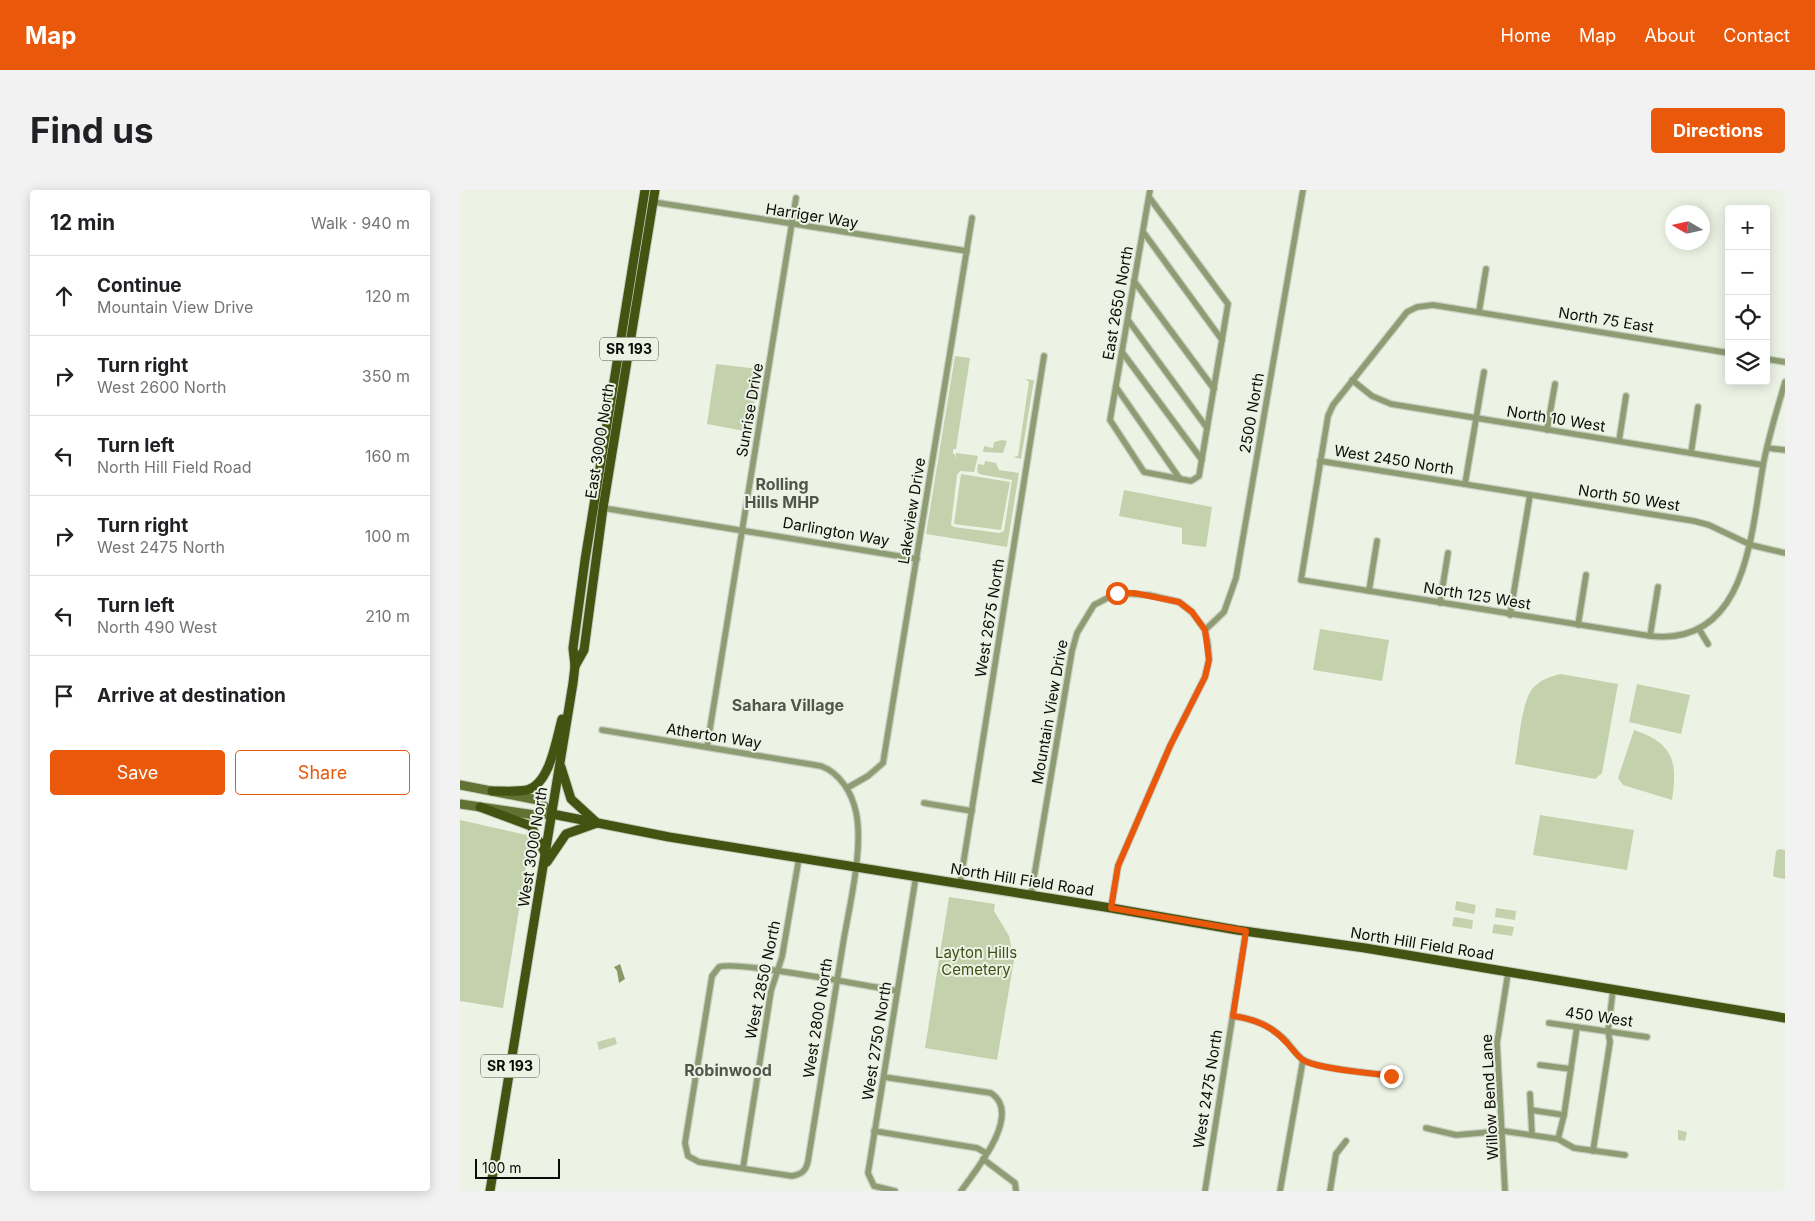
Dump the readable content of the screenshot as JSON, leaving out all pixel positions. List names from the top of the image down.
{
  "streets": {
    "main road": [
      "SR 193",
      "East 3000 North",
      "West 3000 North",
      "North Hill Field Road"
    ],
    "street": [
      "Harriger Way",
      "East 2650 North",
      "North 75 East",
      "Sunrise Drive",
      "2500 North",
      "North 10 West",
      "West 2450 North",
      "North 50 West",
      "Lakeview Drive",
      "Darlington Way",
      "North 125 West",
      "West 2675 North",
      "Mountain View Drive",
      "Atherton Way",
      "West 2850 North",
      "450 West",
      "West 2800 North",
      "West 2750 North",
      "West 2475 North",
      "Willow Bend Lane"
    ]
  },
  "crossings": [
    ["Harriger Way", "Sunrise Drive"],
    ["Harriger Way", "East 3000 North"],
    ["Harriger Way", "Lakeview Drive"],
    ["North 75 East", "North 10 West"],
    ["North 75 East", "West 2450 North"],
    ["Sunrise Drive", "Darlington Way"],
    ["Sunrise Drive", "Atherton Way"],
    ["2500 North", "Mountain View Drive"],
    ["North 10 West", "West 2450 North"],
    ["East 3000 North", "Darlington Way"],
    ["East 3000 North", "West 3000 North"],
    ["West 2450 North", "North 50 West"],
    ["West 2450 North", "North 125 West"],
    ["Lakeview Drive", "Darlington Way"],
    ["Lakeview Drive", "Atherton Way"],
    ["Lakeview Drive", "West 2800 North"],
    ["West 2675 North", "North Hill Field Road"],
    ["Mountain View Drive", "North Hill Field Road"],
    ["Atherton Way", "West 2800 North"],
    ["West 3000 North", "North Hill Field Road"],
    ["North Hill Field Road", "West 2850 North"],
    ["North Hill Field Road", "West 2800 North"],
    ["North Hill Field Road", "West 2750 North"],
    ["North Hill Field Road", "West 2475 North"],
    ["North Hill Field Road", "Willow Bend Lane"],
    ["West 2850 North", "West 2800 North"]
  ],
  "districts": ["Rolling Hills MHP", "Sahara Village", "Robinwood"],
  "parks": ["Layton Hills Cemetery"],
  "scale_bar": "100 m",
  "north": "left",
  "page": {
    "header": "Map",
    "nav": [
      "Home",
      "Map",
      "About",
      "Contact"
    ],
    "buttons": [
      "Directions",
      ["Save", "Share"]
    ],
    "title": "Find us",
    "heading": ["12 min", "Walk · 940 m"],
    "map_buttons": ["+", "−"],
    "list": [
      ["Continue", "Mountain View Drive", "120 m"],
      ["Turn right", "West 2600 North", "350 m"],
      ["Turn left", "North Hill Field Road", "160 m"],
      ["Turn right", "West 2475 North", "100 m"],
      ["Turn left", "North 490 West", "210 m"],
      "Arrive at destination"
    ],
    "scale": "100 m"
  }
}
